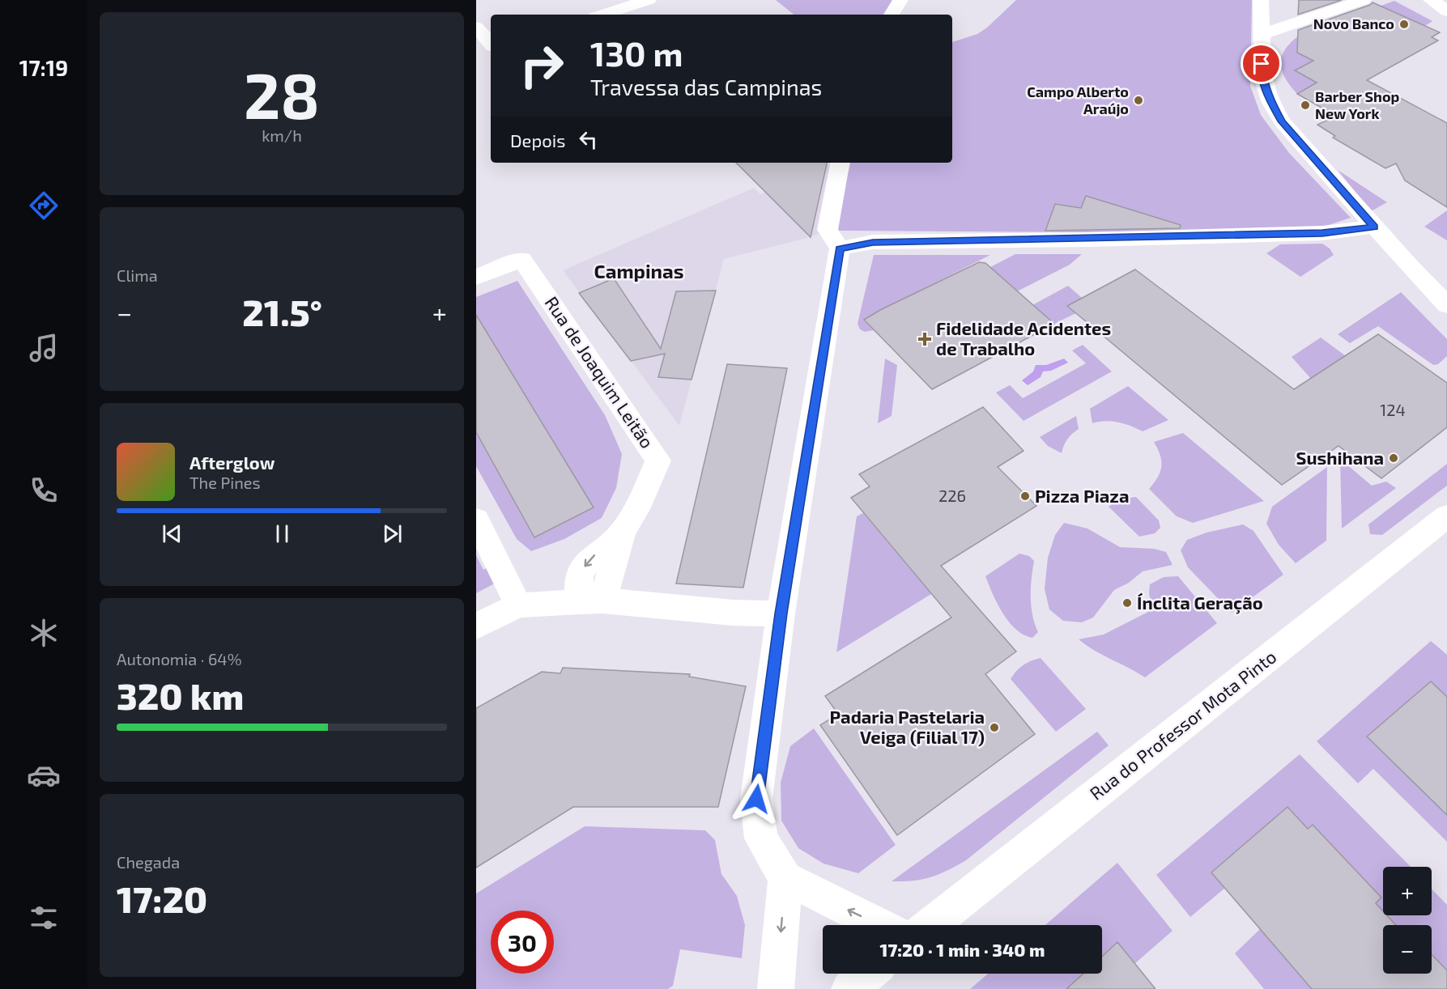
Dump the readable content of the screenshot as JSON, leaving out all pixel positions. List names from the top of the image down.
{
  "streets": {
    "street": ["Rua de Joaquim Leitão", "Rua do Professor Mota Pinto"]
  },
  "districts": ["Campinas"],
  "places": {
    "other": [
      "Novo Banco",
      "Campo Alberto Araújo",
      "Barber Shop New York",
      "Sushihana",
      "Pizza Piaza",
      "Ínclita Geração",
      "Padaria Pastelaria Veiga (Filial 17)"
    ],
    "health": ["Fidelidade Acidentes de Trabalho"]
  },
  "house_numbers": ["124", "226"],
  "page": {
    "tabs": "17:19",
    "tile": [
      ["28", "km/h"],
      "Clima",
      ["Autonomia · 64%", "320 km"],
      ["Chegada", "17:20"]
    ],
    "turn": ["130 m", "Travessa das Campinas"],
    "then": "Depois",
    "heat": ["−", "21.5°", "+"],
    "song": ["Afterglow", "The Pines"],
    "map_buttons": ["+", "−"],
    "limit": "30",
    "trip": "17:20 · 1 min · 340 m"
  }
}
